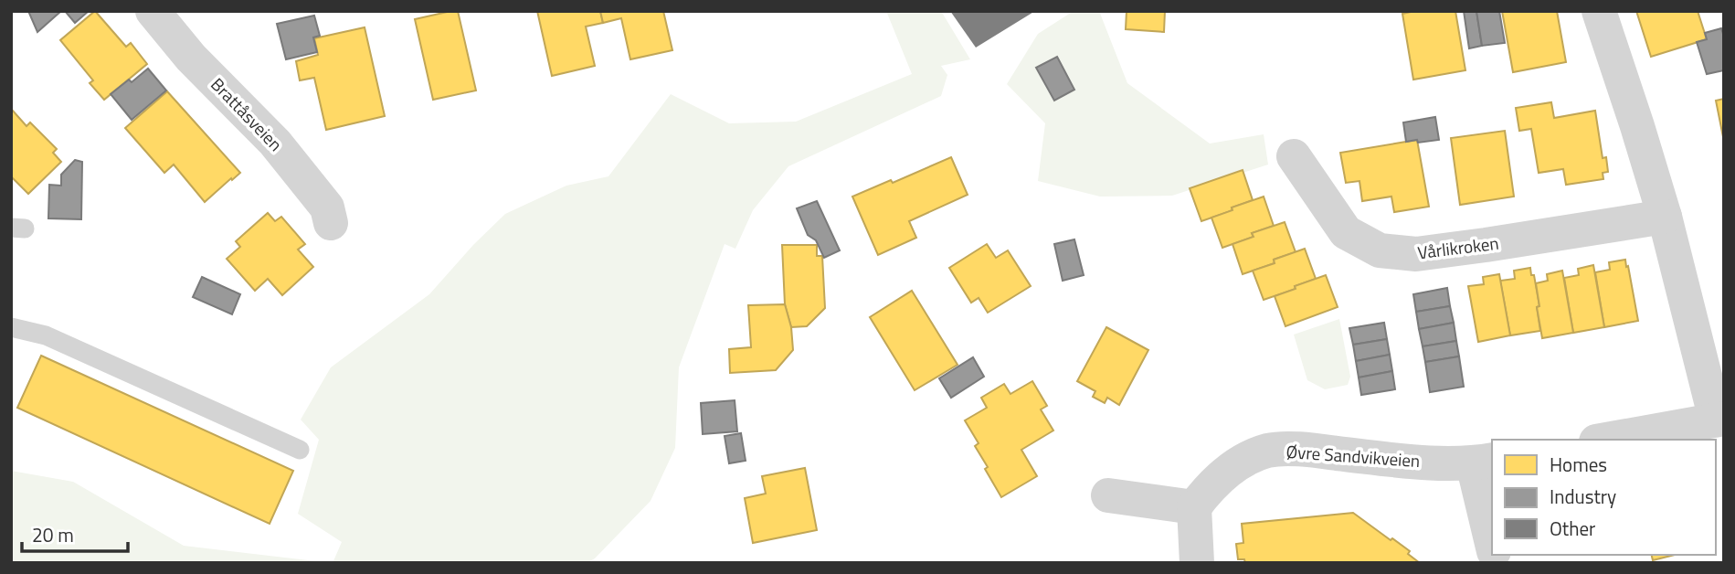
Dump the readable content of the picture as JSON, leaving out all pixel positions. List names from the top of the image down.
{
  "streets": {
    "street": ["Brattåsveien", "Vårlikroken", "Øvre Sandvikveien"]
  },
  "legend": ["Homes", "Industry", "Other"],
  "scale_bar": "20 m"
}
